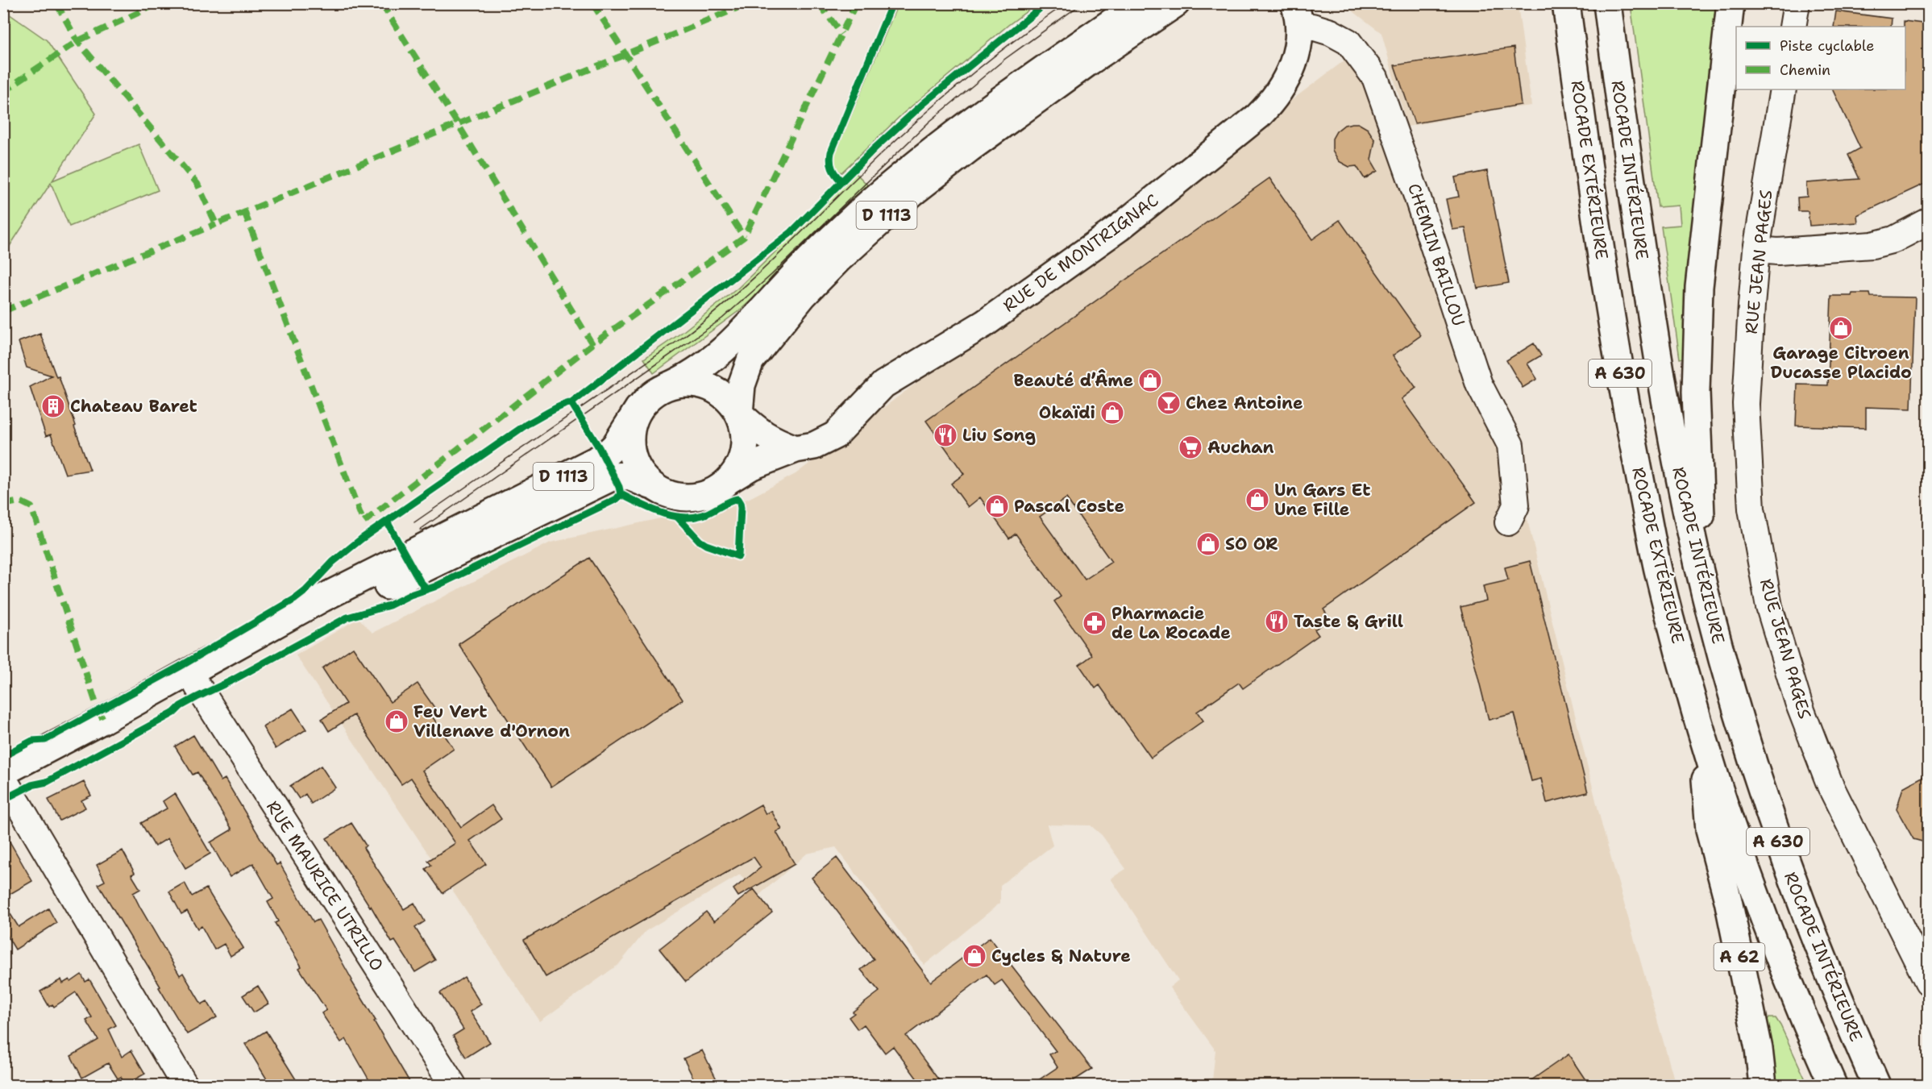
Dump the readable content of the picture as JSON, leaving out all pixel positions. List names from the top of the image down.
{
  "streets": {
    "main road": [
      "ROCADE EXTÉRIEURE",
      "ROCADE INTÉRIEURE",
      "D 1113",
      "RUE DE MONTRIGNAC",
      "A 630",
      "A 62"
    ],
    "street": ["CHEMIN BAILLOU", "RUE JEAN PAGES", "RUE MAURICE UTRILLO"]
  },
  "crossings": [
    ["ROCADE EXTÉRIEURE", "A 62"],
    ["D 1113", "RUE DE MONTRIGNAC"],
    ["D 1113", "RUE MAURICE UTRILLO"],
    ["RUE DE MONTRIGNAC", "CHEMIN BAILLOU"]
  ],
  "places": {
    "shop": [
      "Garage Citroen Ducasse Placido",
      "Beauté d’Âme",
      "Okaïdi",
      "Un Gars Et Une Fille",
      "Pascal Coste",
      "SO OR",
      "Feu Vert Villenave d'Ornon",
      "Cycles & Nature"
    ],
    "bar": ["Chez Antoine"],
    "building": ["Chateau Baret"],
    "restaurant": ["Liu Song", "Taste & Grill"],
    "supermarket": ["Auchan"],
    "pharmacy": ["Pharmacie de La Rocade"]
  },
  "legend": ["Piste cyclable", "Chemin"]
}
